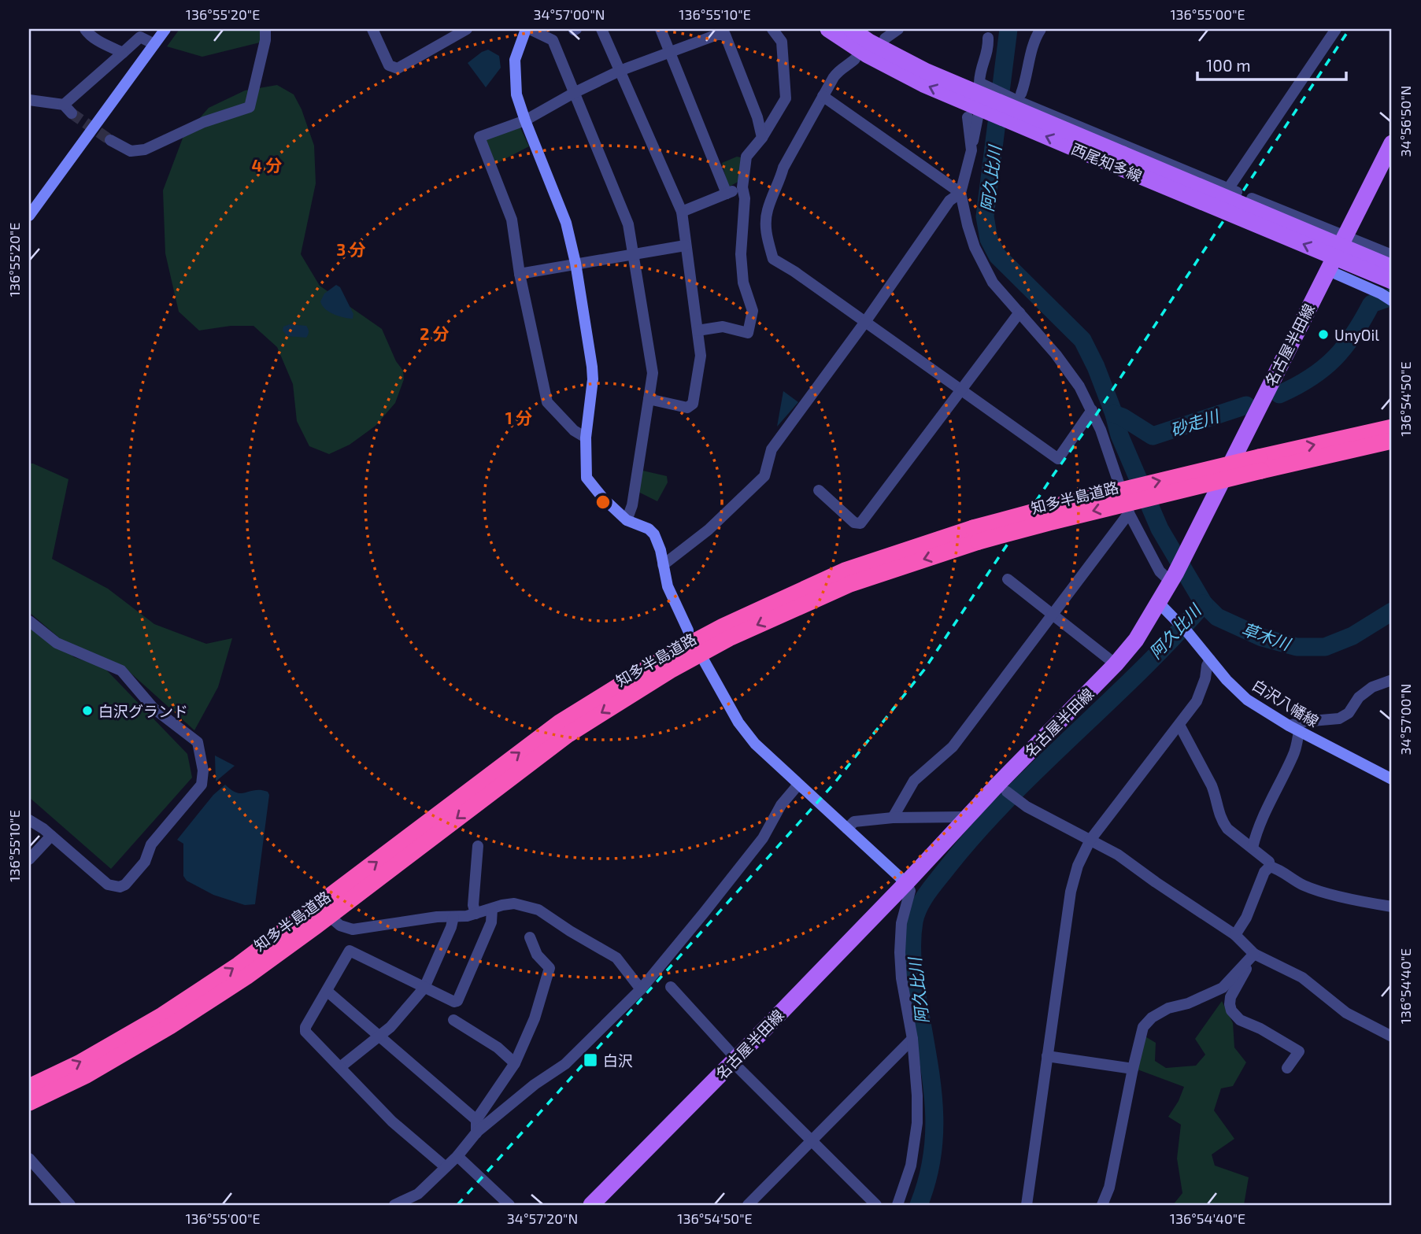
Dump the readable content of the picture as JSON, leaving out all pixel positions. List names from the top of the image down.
{
  "streets": {
    "highway": ["知多半島道路"],
    "main road": ["西尾知多線", "名古屋半田線"],
    "street": ["白沢八幡線"]
  },
  "crossings": [
    ["名古屋半田線", "白沢八幡線"]
  ],
  "water": ["阿久比川", "砂走川", "草木川"],
  "places": {
    "other": ["UnyOil", "白沢グランド"],
    "transit": ["白沢"]
  },
  "scale_bar": "100 m",
  "coordinates": [
    "136°55'20\"E",
    "34°57'00\"N",
    "136°55'10\"E",
    "136°55'00\"E",
    "34°56'50\"N",
    "136°54'50\"E",
    "136°54'40\"E",
    "34°57'20\"N"
  ],
  "rings": [
    "4 分",
    "3 分",
    "2 分",
    "1 分"
  ]
}
